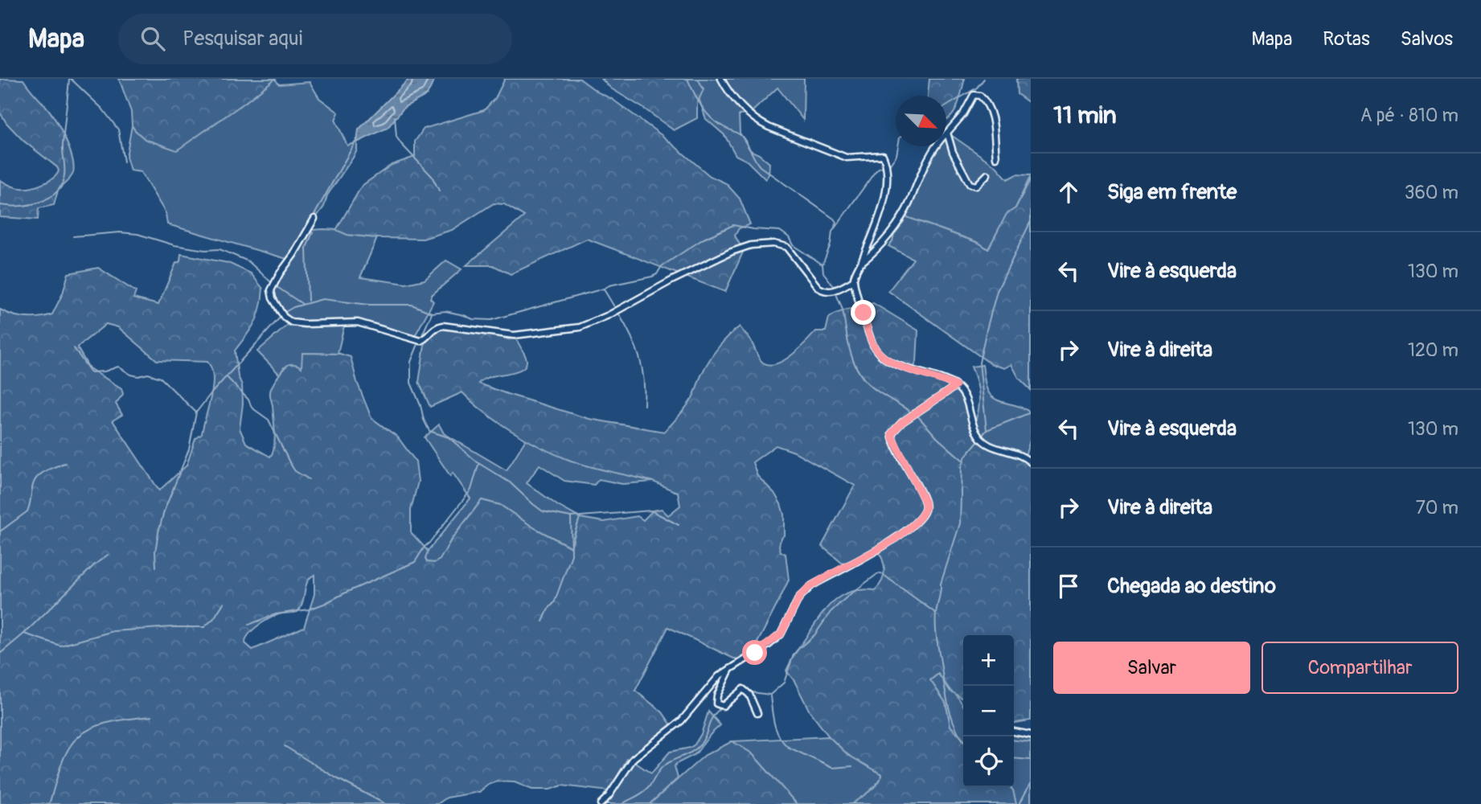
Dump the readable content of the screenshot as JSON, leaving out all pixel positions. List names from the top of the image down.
{
  "north": "bottom right",
  "page": {
    "header": "Mapa",
    "search": "Pesquisar aqui",
    "nav": ["Mapa", "Rotas", "Salvos"],
    "heading": ["11 min", "A pé · 810 m"],
    "list": [
      ["Siga em frente", "360 m"],
      ["Vire à esquerda", "130 m"],
      ["Vire à direita", "120 m"],
      ["Vire à esquerda", "130 m"],
      ["Vire à direita", "70 m"],
      "Chegada ao destino"
    ],
    "buttons": ["Salvar", "Compartilhar"],
    "map_buttons": ["+", "−"]
  }
}
